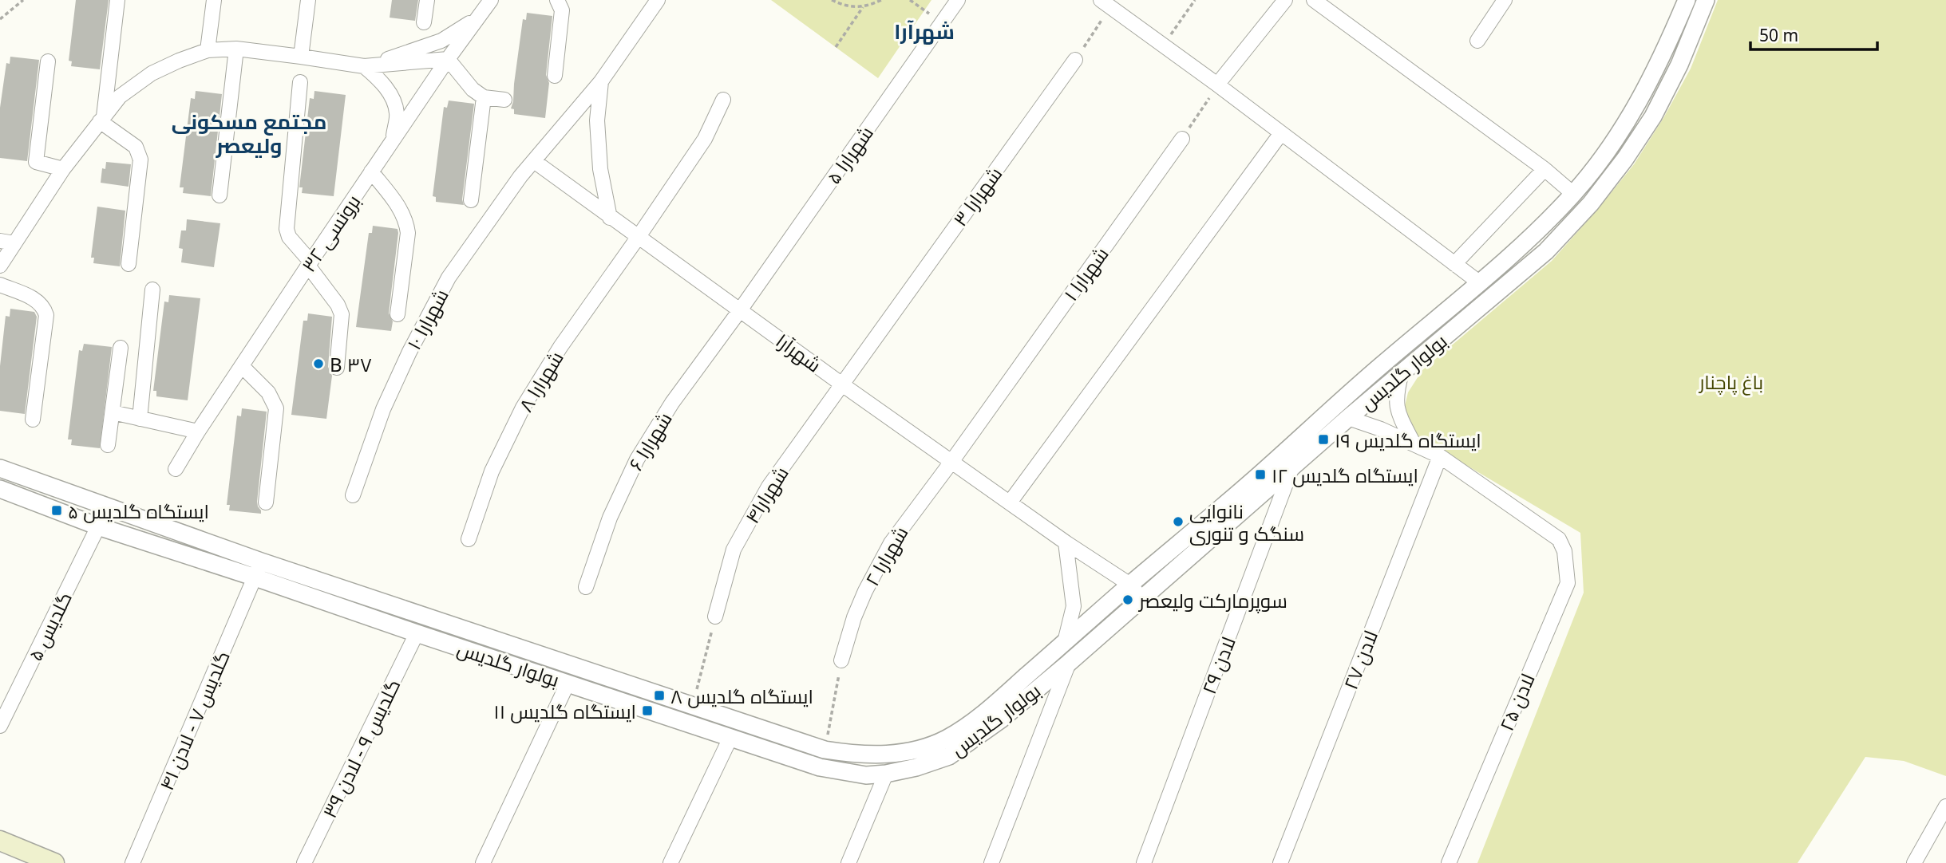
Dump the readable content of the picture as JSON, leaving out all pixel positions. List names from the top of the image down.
{
  "streets": {
    "street": [
      "شهرارا ۵",
      "شهرارا ۳",
      "برونسی ۳۲",
      "شهرارا ۱",
      "شهرارا ۱۰",
      "شهرآرا",
      "بولوار گلدیس",
      "شهرارا ۸",
      "شهرارا ۶",
      "شهرارا۴",
      "شهرارا ۲",
      "گلدیس ۵",
      "لادن ۲۷",
      "لادن ۲۹",
      "لادن ۲۵",
      "گلدیس ۷ - لادن ۴۱",
      "گلدیس ۹ - لادن ۳۹"
    ]
  },
  "crossings": [
    ["شهرارا ۵", "شهرآرا"],
    ["شهرارا ۵", "شهرارا ۶"],
    ["شهرارا ۳", "شهرآرا"],
    ["شهرارا ۳", "شهرارا۴"],
    ["شهرارا ۱", "شهرآرا"],
    ["شهرارا ۱", "شهرارا ۲"],
    ["شهرارا ۱۰", "شهرآرا"],
    ["شهرآرا", "بولوار گلدیس"],
    ["شهرآرا", "شهرارا ۸"],
    ["شهرآرا", "شهرارا ۶"],
    ["شهرآرا", "شهرارا۴"],
    ["شهرآرا", "شهرارا ۲"],
    ["بولوار گلدیس", "گلدیس ۵"],
    ["بولوار گلدیس", "لادن ۲۹"],
    ["بولوار گلدیس", "گلدیس ۷ - لادن ۴۱"],
    ["بولوار گلدیس", "گلدیس ۹ - لادن ۳۹"],
    ["لادن ۲۷", "لادن ۲۵"]
  ],
  "districts": ["شهرآرا", "مجتمع مسکونی ولیعصر"],
  "parks": ["باغ پاچنار"],
  "places": {
    "other": ["B ۳۷", "نانوایی سنگک و تنوری", "سوپرمارکت ولیعصر"],
    "transit": [
      "ایستگاه گلدیس ۱۹",
      "ایستگاه گلدیس ۱۲",
      "ایستگاه گلدیس ۵",
      "ایستگاه گلدیس ۸",
      "ایستگاه گلدیس ۱۱"
    ]
  },
  "scale_bar": "50 m"
}
